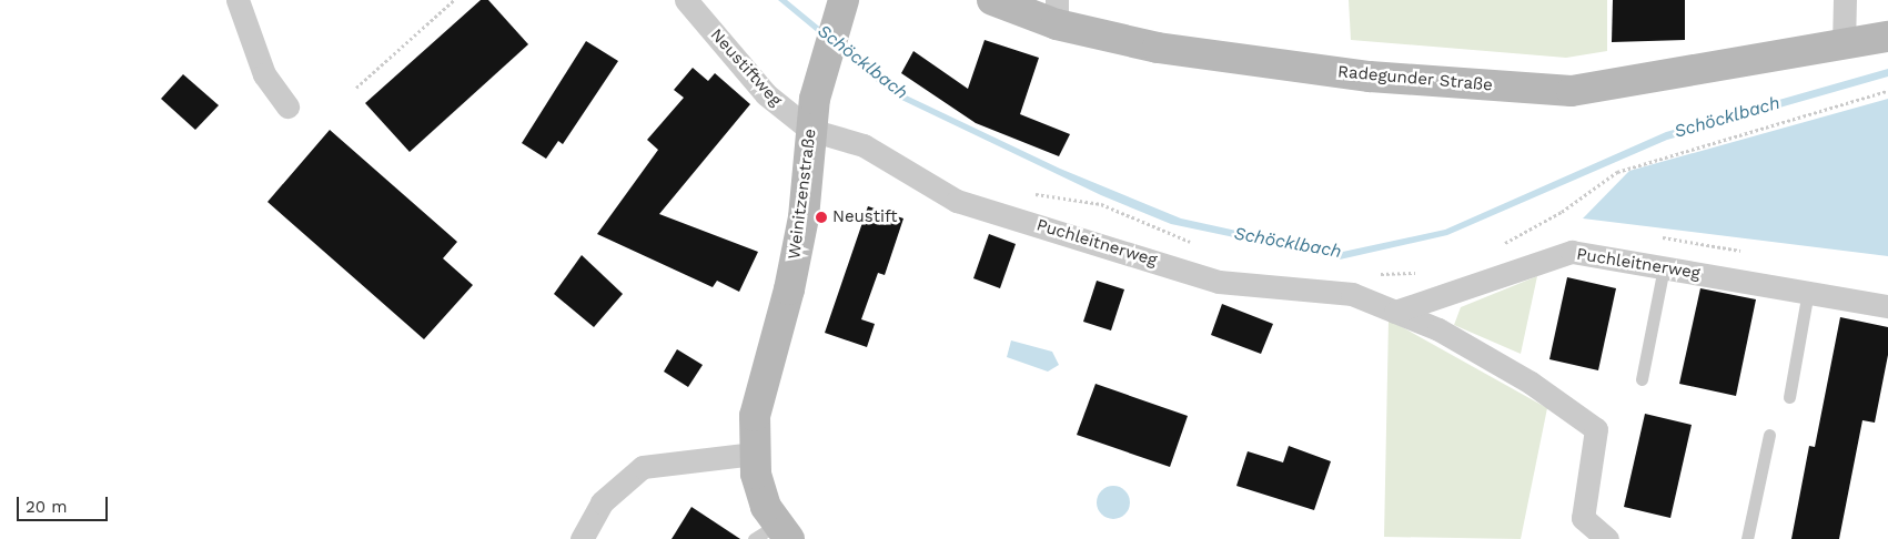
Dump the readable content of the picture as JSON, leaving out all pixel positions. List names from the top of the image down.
{
  "streets": {
    "main road": ["Radegunder Straße", "Weinitzenstraße"],
    "street": ["Neustiftweg", "Puchleitnerweg"]
  },
  "crossings": [
    ["Neustiftweg", "Weinitzenstraße"],
    ["Neustiftweg", "Puchleitnerweg"],
    ["Weinitzenstraße", "Puchleitnerweg"]
  ],
  "water": ["Schöcklbach"],
  "places": ["Neustift"],
  "scale_bar": "20 m"
}
